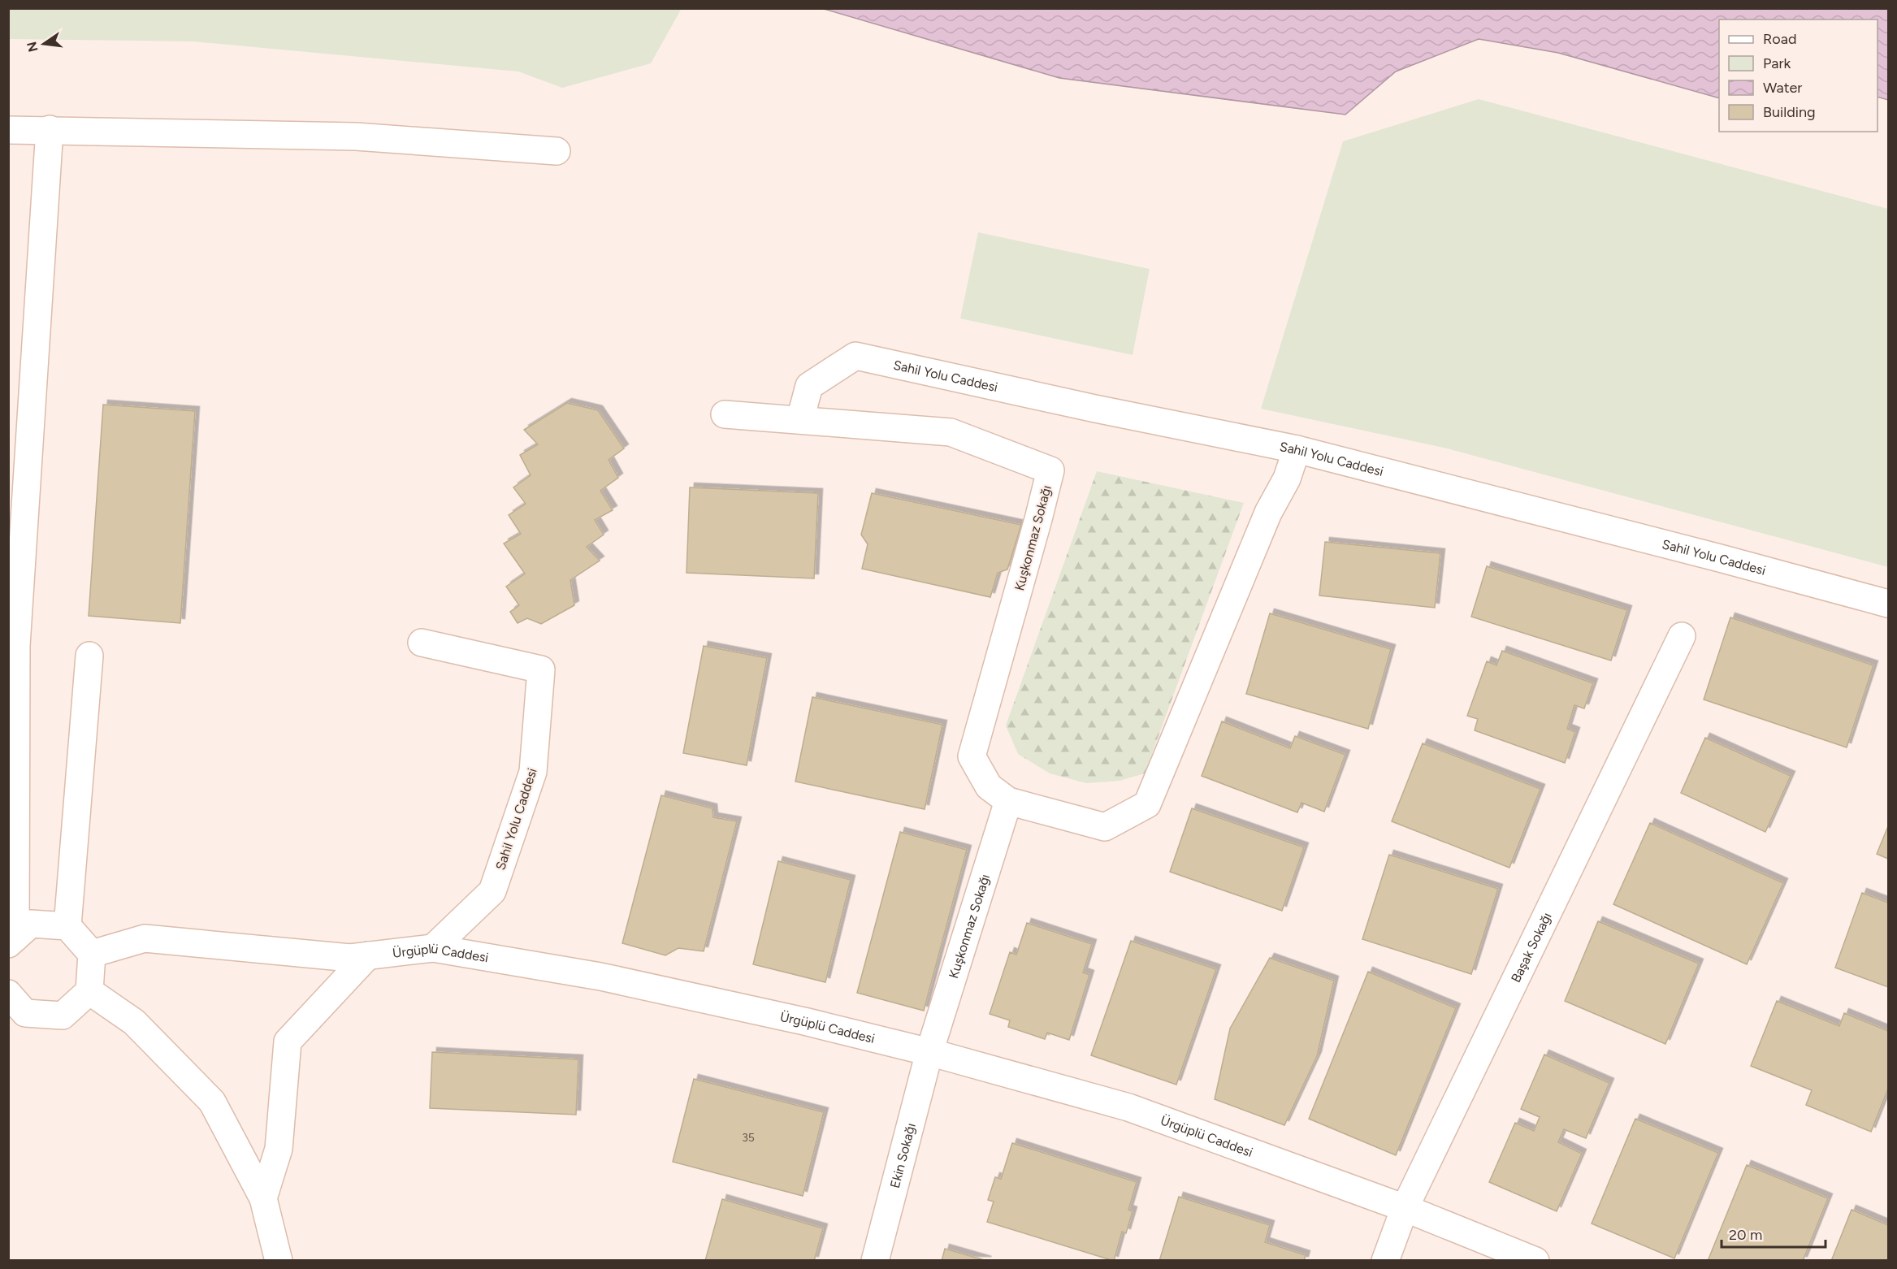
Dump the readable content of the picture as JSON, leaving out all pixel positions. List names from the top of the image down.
{
  "streets": {
    "street": [
      "Sahil Yolu Caddesi",
      "Kuşkonmaz Sokağı",
      "Başak Sokağı",
      "Ürgüplü Caddesi",
      "Ekin Sokağı"
    ]
  },
  "crossings": [
    ["Sahil Yolu Caddesi", "Kuşkonmaz Sokağı"],
    ["Sahil Yolu Caddesi", "Ürgüplü Caddesi"],
    ["Kuşkonmaz Sokağı", "Ürgüplü Caddesi"],
    ["Kuşkonmaz Sokağı", "Ekin Sokağı"],
    ["Başak Sokağı", "Ürgüplü Caddesi"],
    ["Ürgüplü Caddesi", "Ekin Sokağı"]
  ],
  "house_numbers": ["35"],
  "legend": [
    "Road",
    "Park",
    "Water",
    "Building"
  ],
  "scale_bar": "20 m",
  "north": "left"
}
